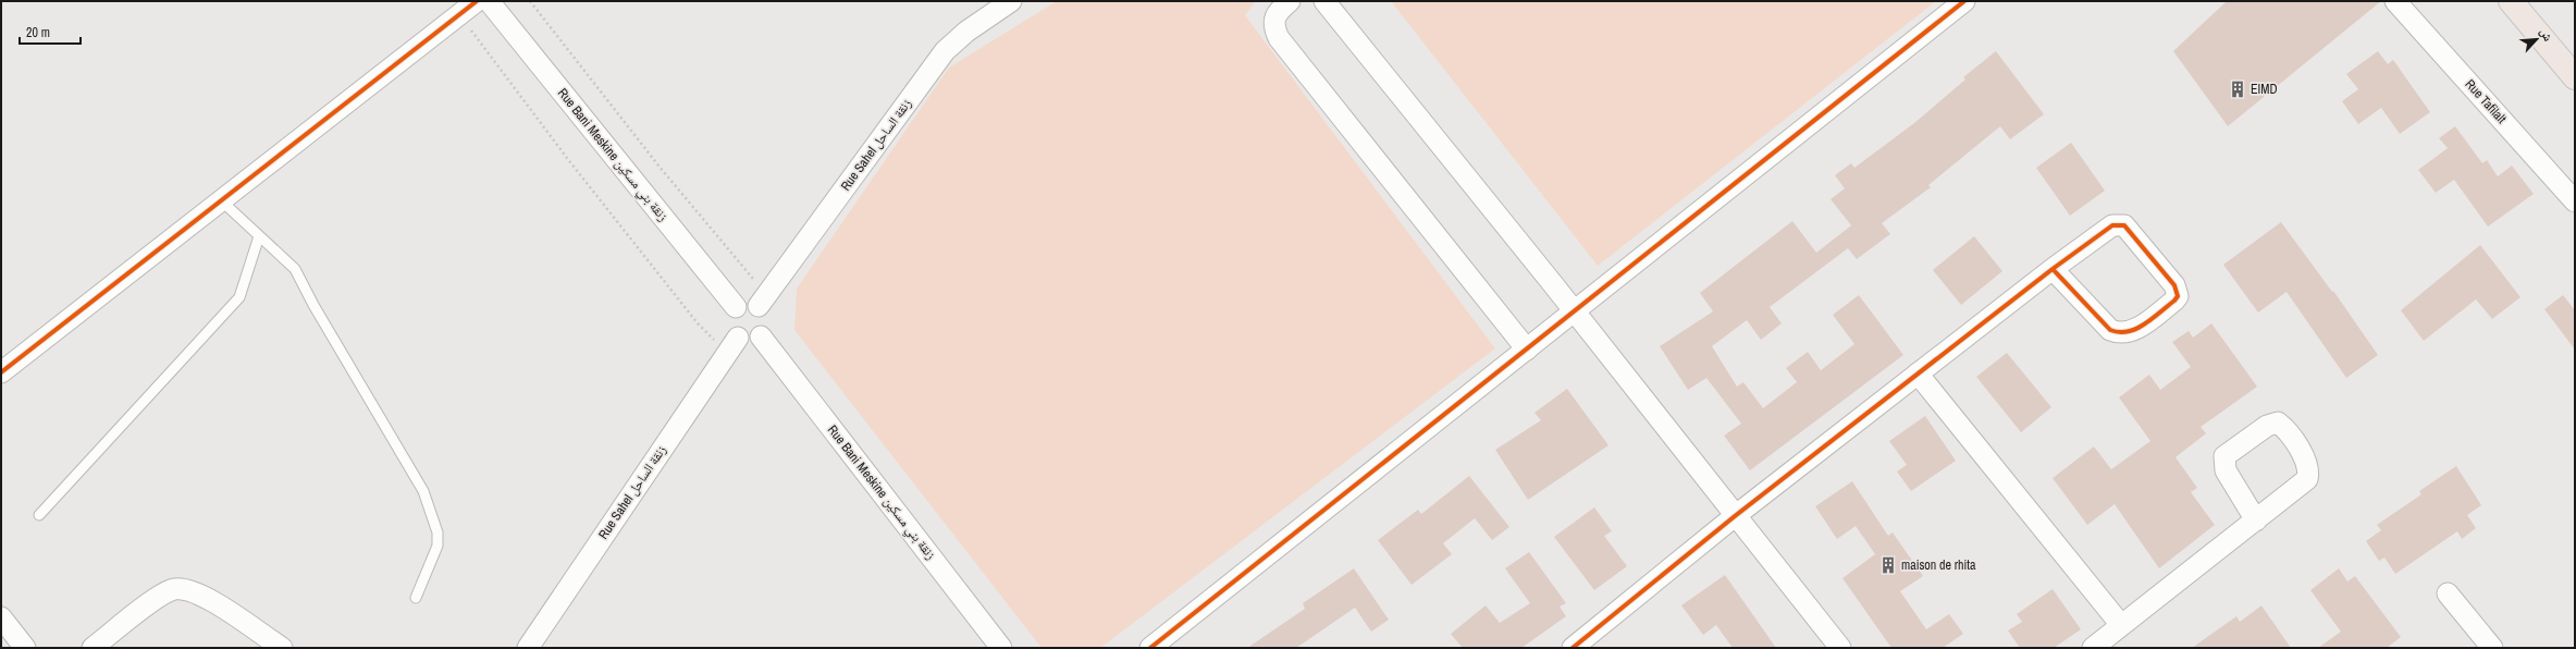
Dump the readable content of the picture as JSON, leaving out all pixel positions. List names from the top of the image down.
{
  "streets": {
    "street": ["Rue Tafilalt", "Rue Sahel زنقة الساحل", "Rue Bani Meskine زنقة بني مسكين"]
  },
  "crossings": [
    ["Rue Sahel زنقة الساحل", "Rue Bani Meskine زنقة بني مسكين"]
  ],
  "places": {
    "building": ["EIMD", "maison de rhita"]
  },
  "scale_bar": "20 m",
  "north": "top right"
}
